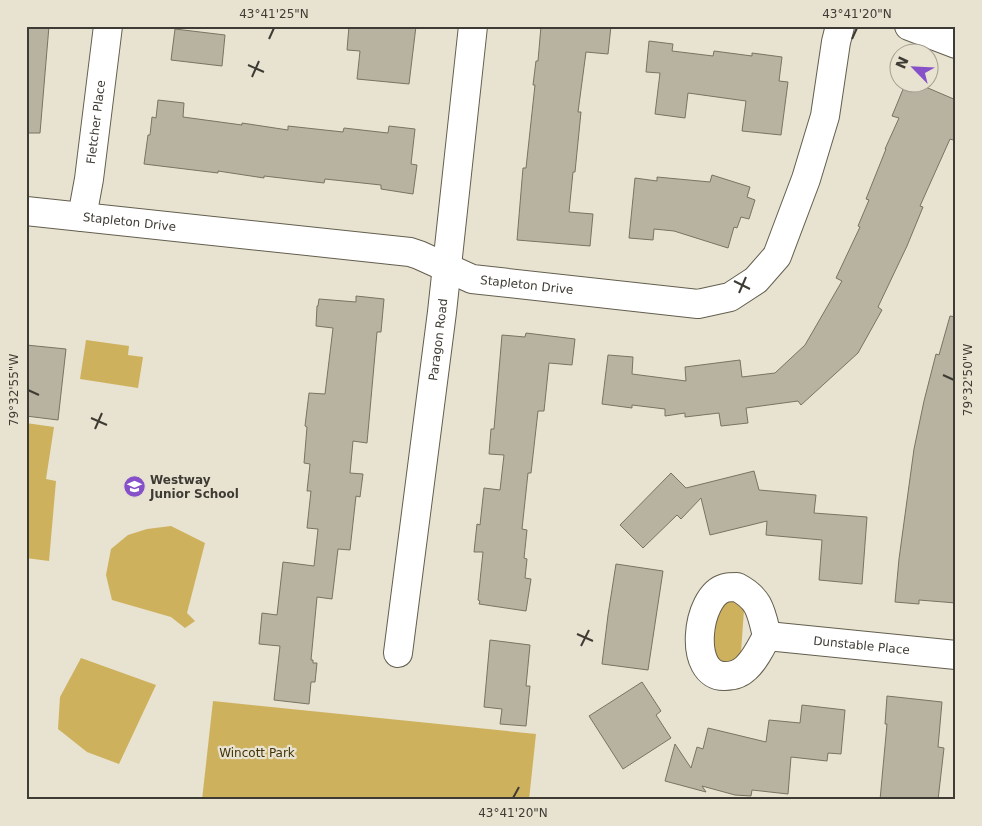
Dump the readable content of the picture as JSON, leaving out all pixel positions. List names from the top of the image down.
{
  "streets": {
    "street": [
      "Fletcher Place",
      "Stapleton Drive",
      "Paragon Road",
      "Dunstable Place"
    ]
  },
  "crossings": [
    ["Fletcher Place", "Stapleton Drive"],
    ["Stapleton Drive", "Paragon Road"]
  ],
  "parks": ["Wincott Park"],
  "places": {
    "school or university": ["Westway Junior School"]
  },
  "north": "top left",
  "coordinates": [
    "43°41'25\"N",
    "43°41'20\"N",
    "79°32'50\"W",
    "79°32'55\"W"
  ]
}
